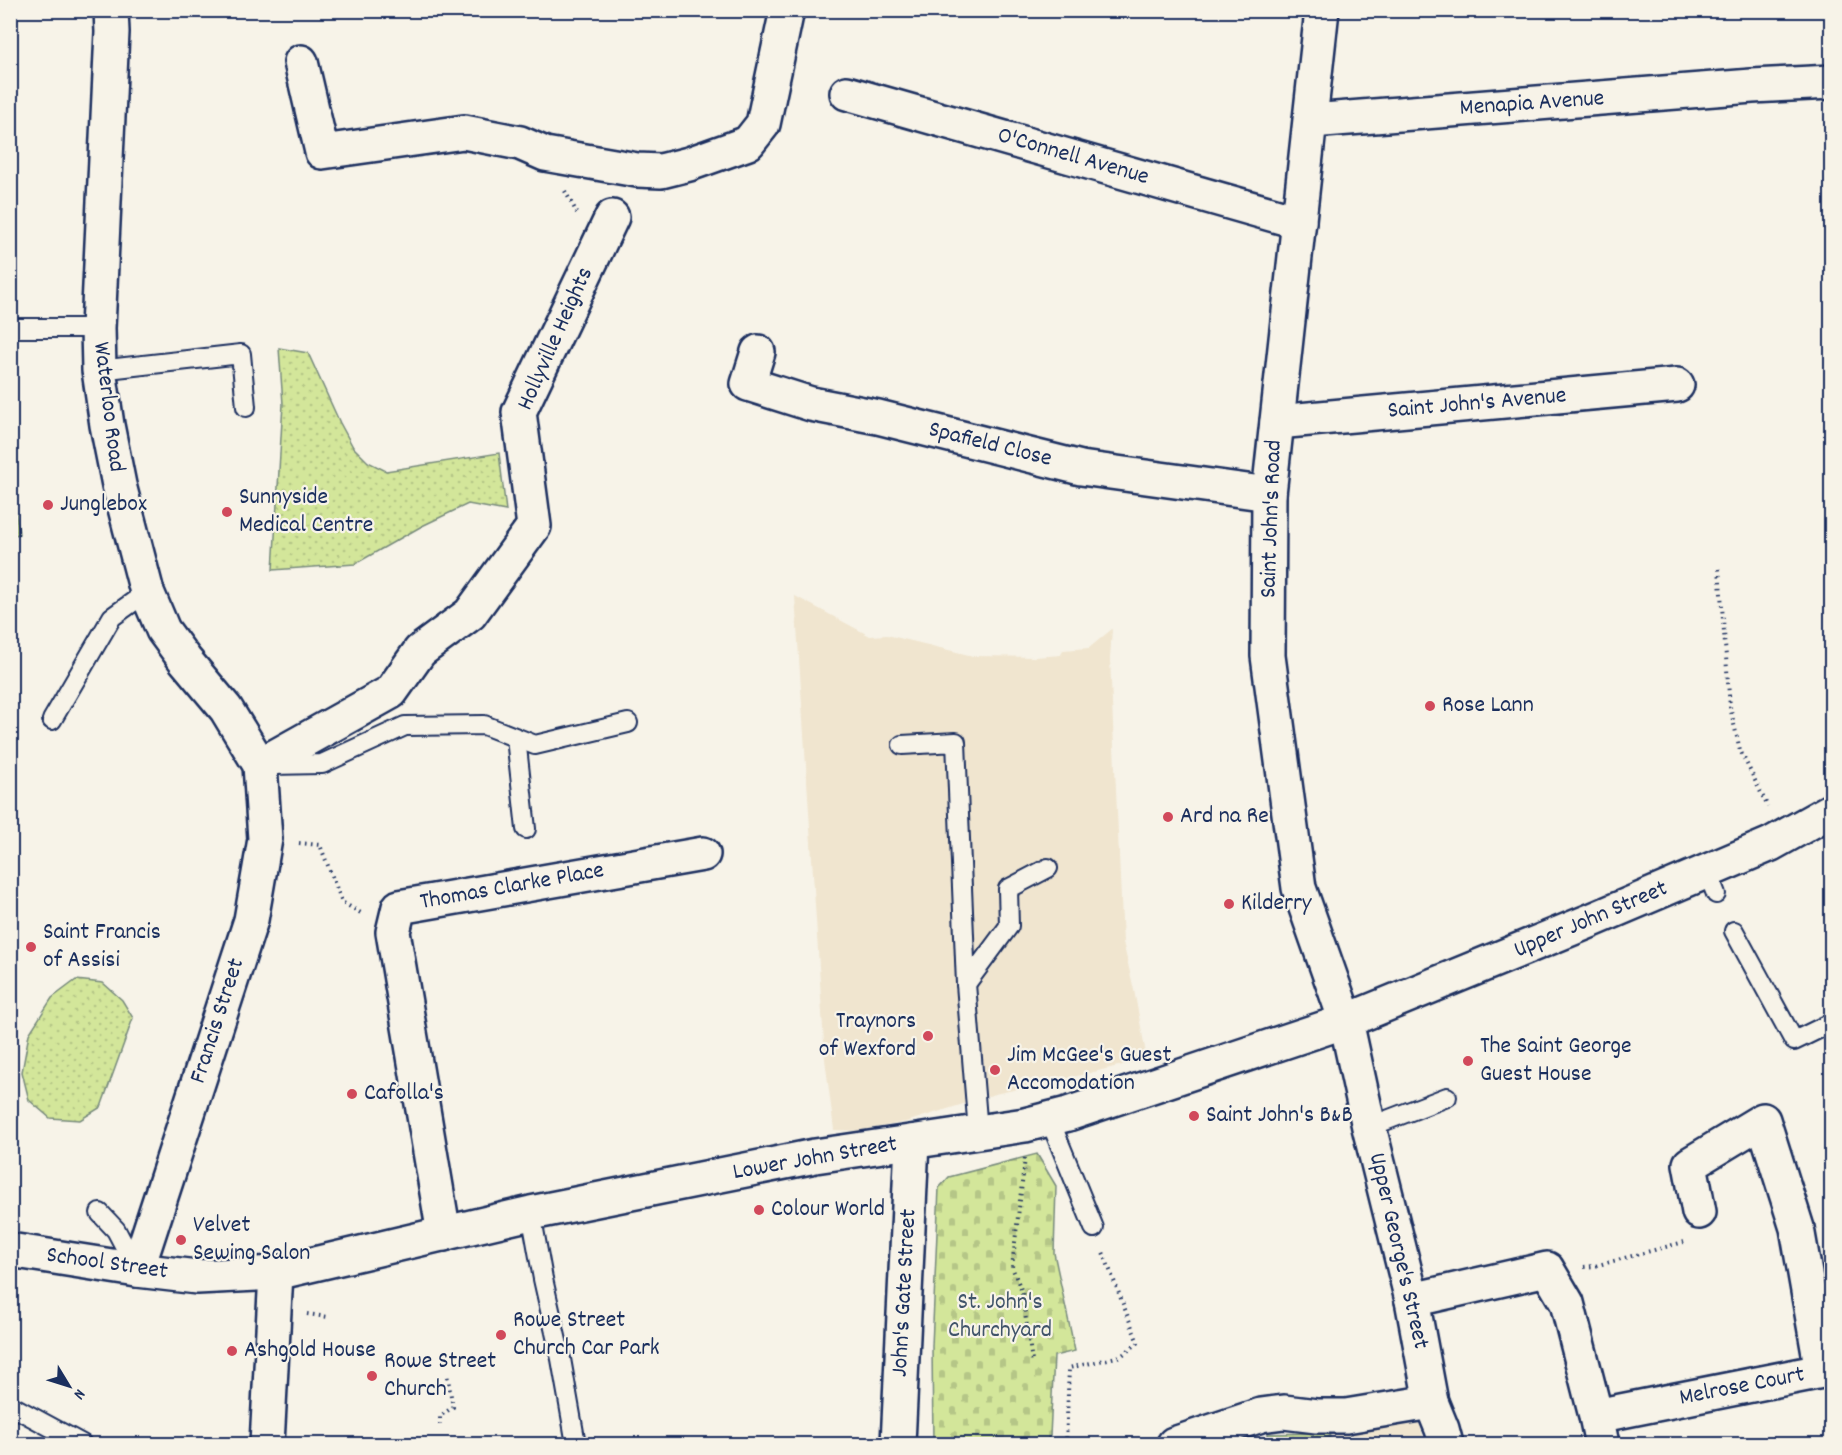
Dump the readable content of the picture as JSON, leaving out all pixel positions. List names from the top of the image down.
{
  "streets": {
    "street": [
      "Menapia Avenue",
      "O'Connell Avenue",
      "Hollyville Heights",
      "Saint John's Avenue",
      "Waterloo Road",
      "Spafield Close",
      "Saint John's Road",
      "Thomas Clarke Place",
      "Upper John Street",
      "Francis Street",
      "Lower John Street",
      "Upper George's Street",
      "School Street",
      "John's Gate Street",
      "Melrose Court"
    ]
  },
  "crossings": [
    ["Menapia Avenue", "Saint John's Road"],
    ["O'Connell Avenue", "Saint John's Road"],
    ["Hollyville Heights", "Waterloo Road"],
    ["Hollyville Heights", "Francis Street"],
    ["Saint John's Avenue", "Saint John's Road"],
    ["Waterloo Road", "Francis Street"],
    ["Spafield Close", "Saint John's Road"],
    ["Saint John's Road", "Upper John Street"],
    ["Saint John's Road", "Lower John Street"],
    ["Saint John's Road", "Upper George's Street"],
    ["Thomas Clarke Place", "Lower John Street"],
    ["Upper John Street", "Lower John Street"],
    ["Upper John Street", "Upper George's Street"],
    ["Francis Street", "School Street"],
    ["Lower John Street", "Upper George's Street"],
    ["Lower John Street", "School Street"],
    ["Lower John Street", "John's Gate Street"]
  ],
  "parks": ["St. John's Churchyard"],
  "places": [
    "Junglebox",
    "Sunnyside Medical Centre",
    "Rose Lann",
    "Ard na Re",
    "Kilderry",
    "Saint Francis of Assisi",
    "Traynors of Wexford",
    "The Saint George Guest House",
    "Jim McGee's Guest Accomodation",
    "Cafolla's",
    "Saint John's B&B",
    "Colour World",
    "Velvet Sewing Salon",
    "Rowe Street Church Car Park",
    "Ashgold House",
    "Rowe Street Church"
  ],
  "north": "bottom right"
}
